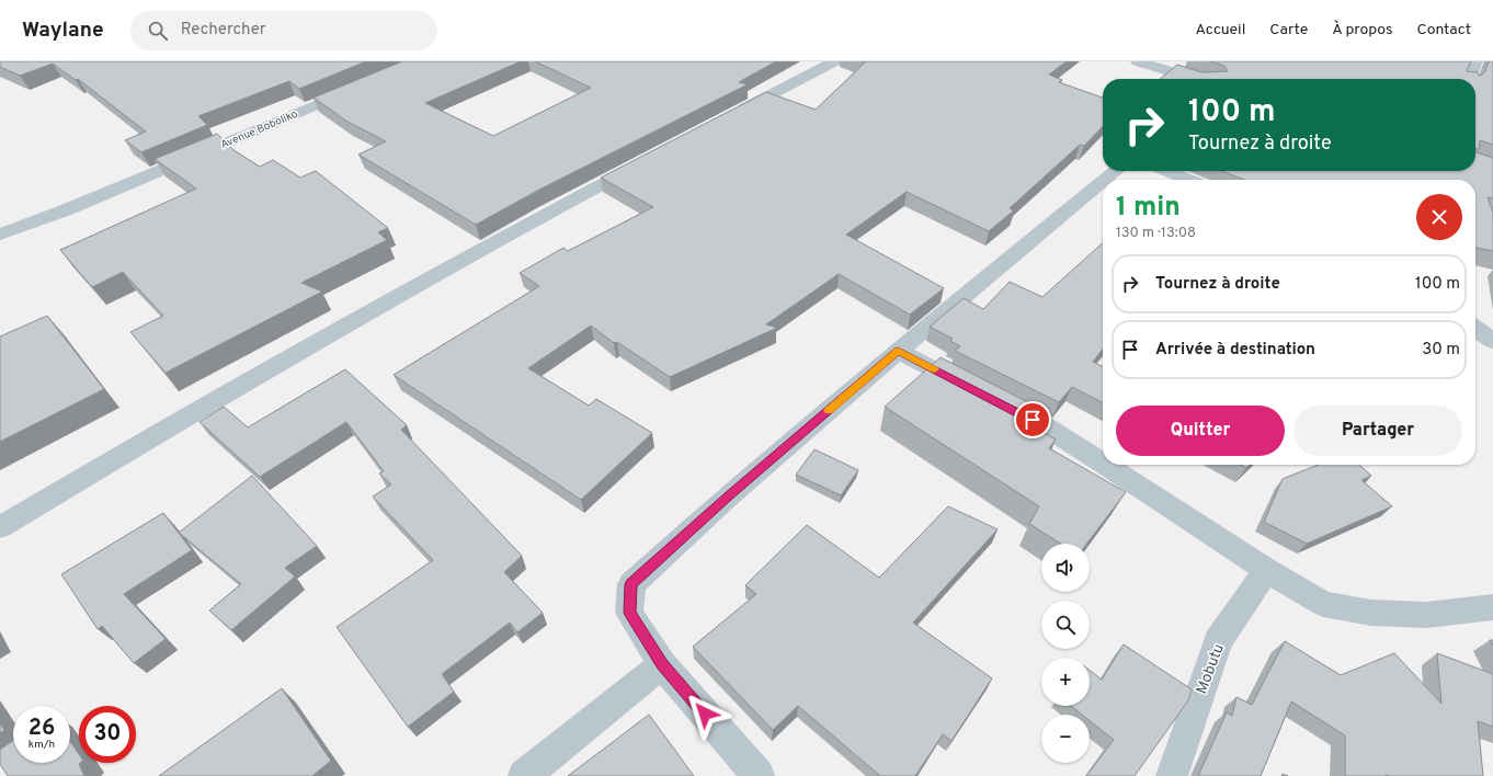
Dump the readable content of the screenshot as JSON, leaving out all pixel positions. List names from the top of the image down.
{
  "streets": {
    "street": ["Avenue Boboliko", "Mobutu"]
  },
  "page": {
    "header": "Waylane",
    "search": "Rechercher",
    "nav": [
      "Accueil",
      "Carte",
      "À propos",
      "Contact"
    ],
    "turn": ["100 m", "Tournez à droite"],
    "heading": ["1 min", "130 m · 13:08"],
    "list": [
      {
        "name": "Tournez à droite",
        "value": "100 m"
      },
      {
        "name": "Arrivée à destination",
        "value": "30 m"
      }
    ],
    "buttons": ["Quitter", "Partager"],
    "map_buttons": ["+", "−"],
    "speed": "26 km/h",
    "limit": "30"
  }
}
